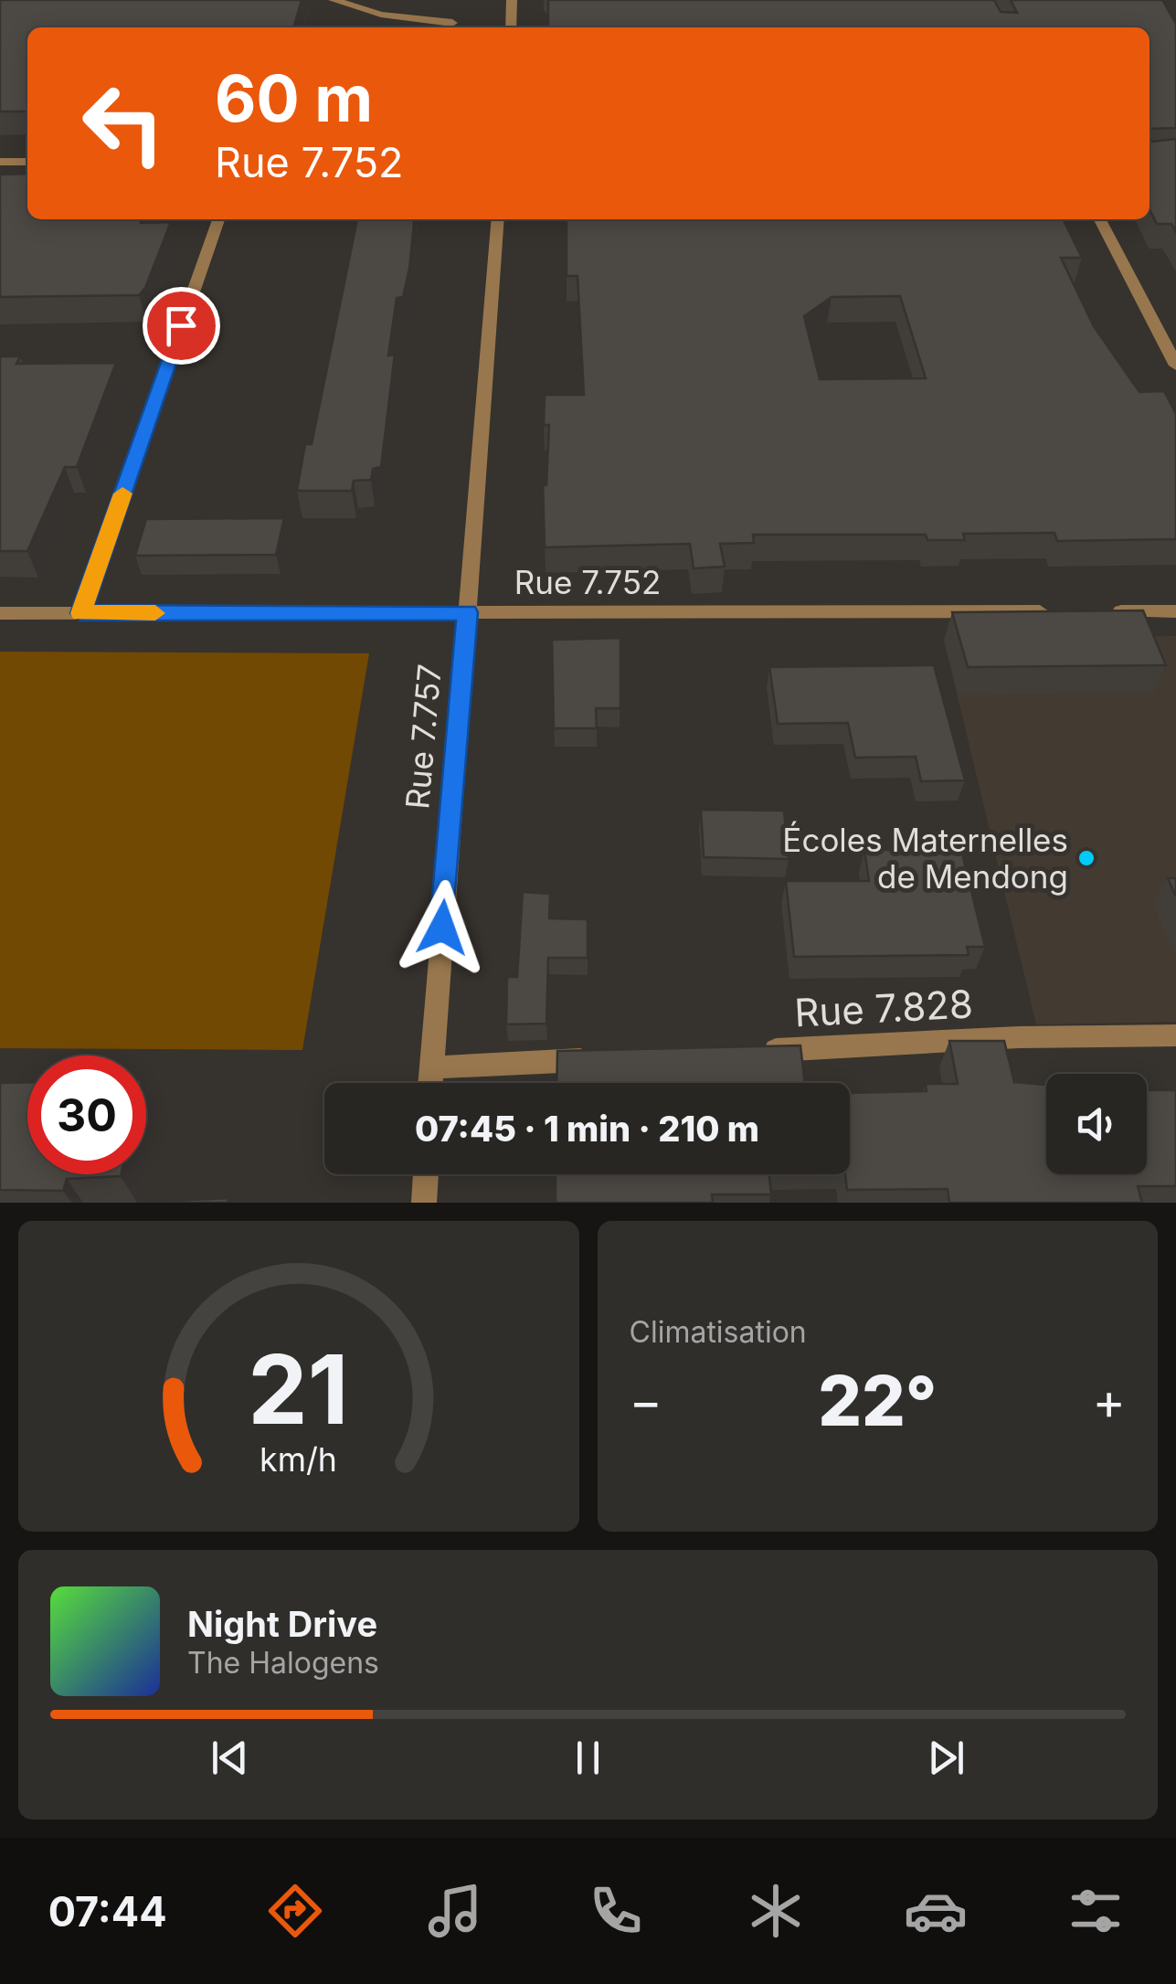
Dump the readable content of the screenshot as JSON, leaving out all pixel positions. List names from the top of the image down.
{
  "streets": {
    "street": ["Rue 7.752", "Rue 7.757", "Rue 7.828"]
  },
  "crossings": [
    ["Rue 7.752", "Rue 7.757"]
  ],
  "places": ["Écoles Maternelles de Mendong"],
  "page": {
    "turn": ["60 m", "Rue 7.752"],
    "limit": "30",
    "trip": "07:45 · 1 min · 210 m",
    "tile": "Climatisation",
    "heat": ["−", "22°", "+"],
    "song": ["Night Drive", "The Halogens"],
    "tabs": "07:44",
    "gauge": ["21", "km/h"]
  }
}
